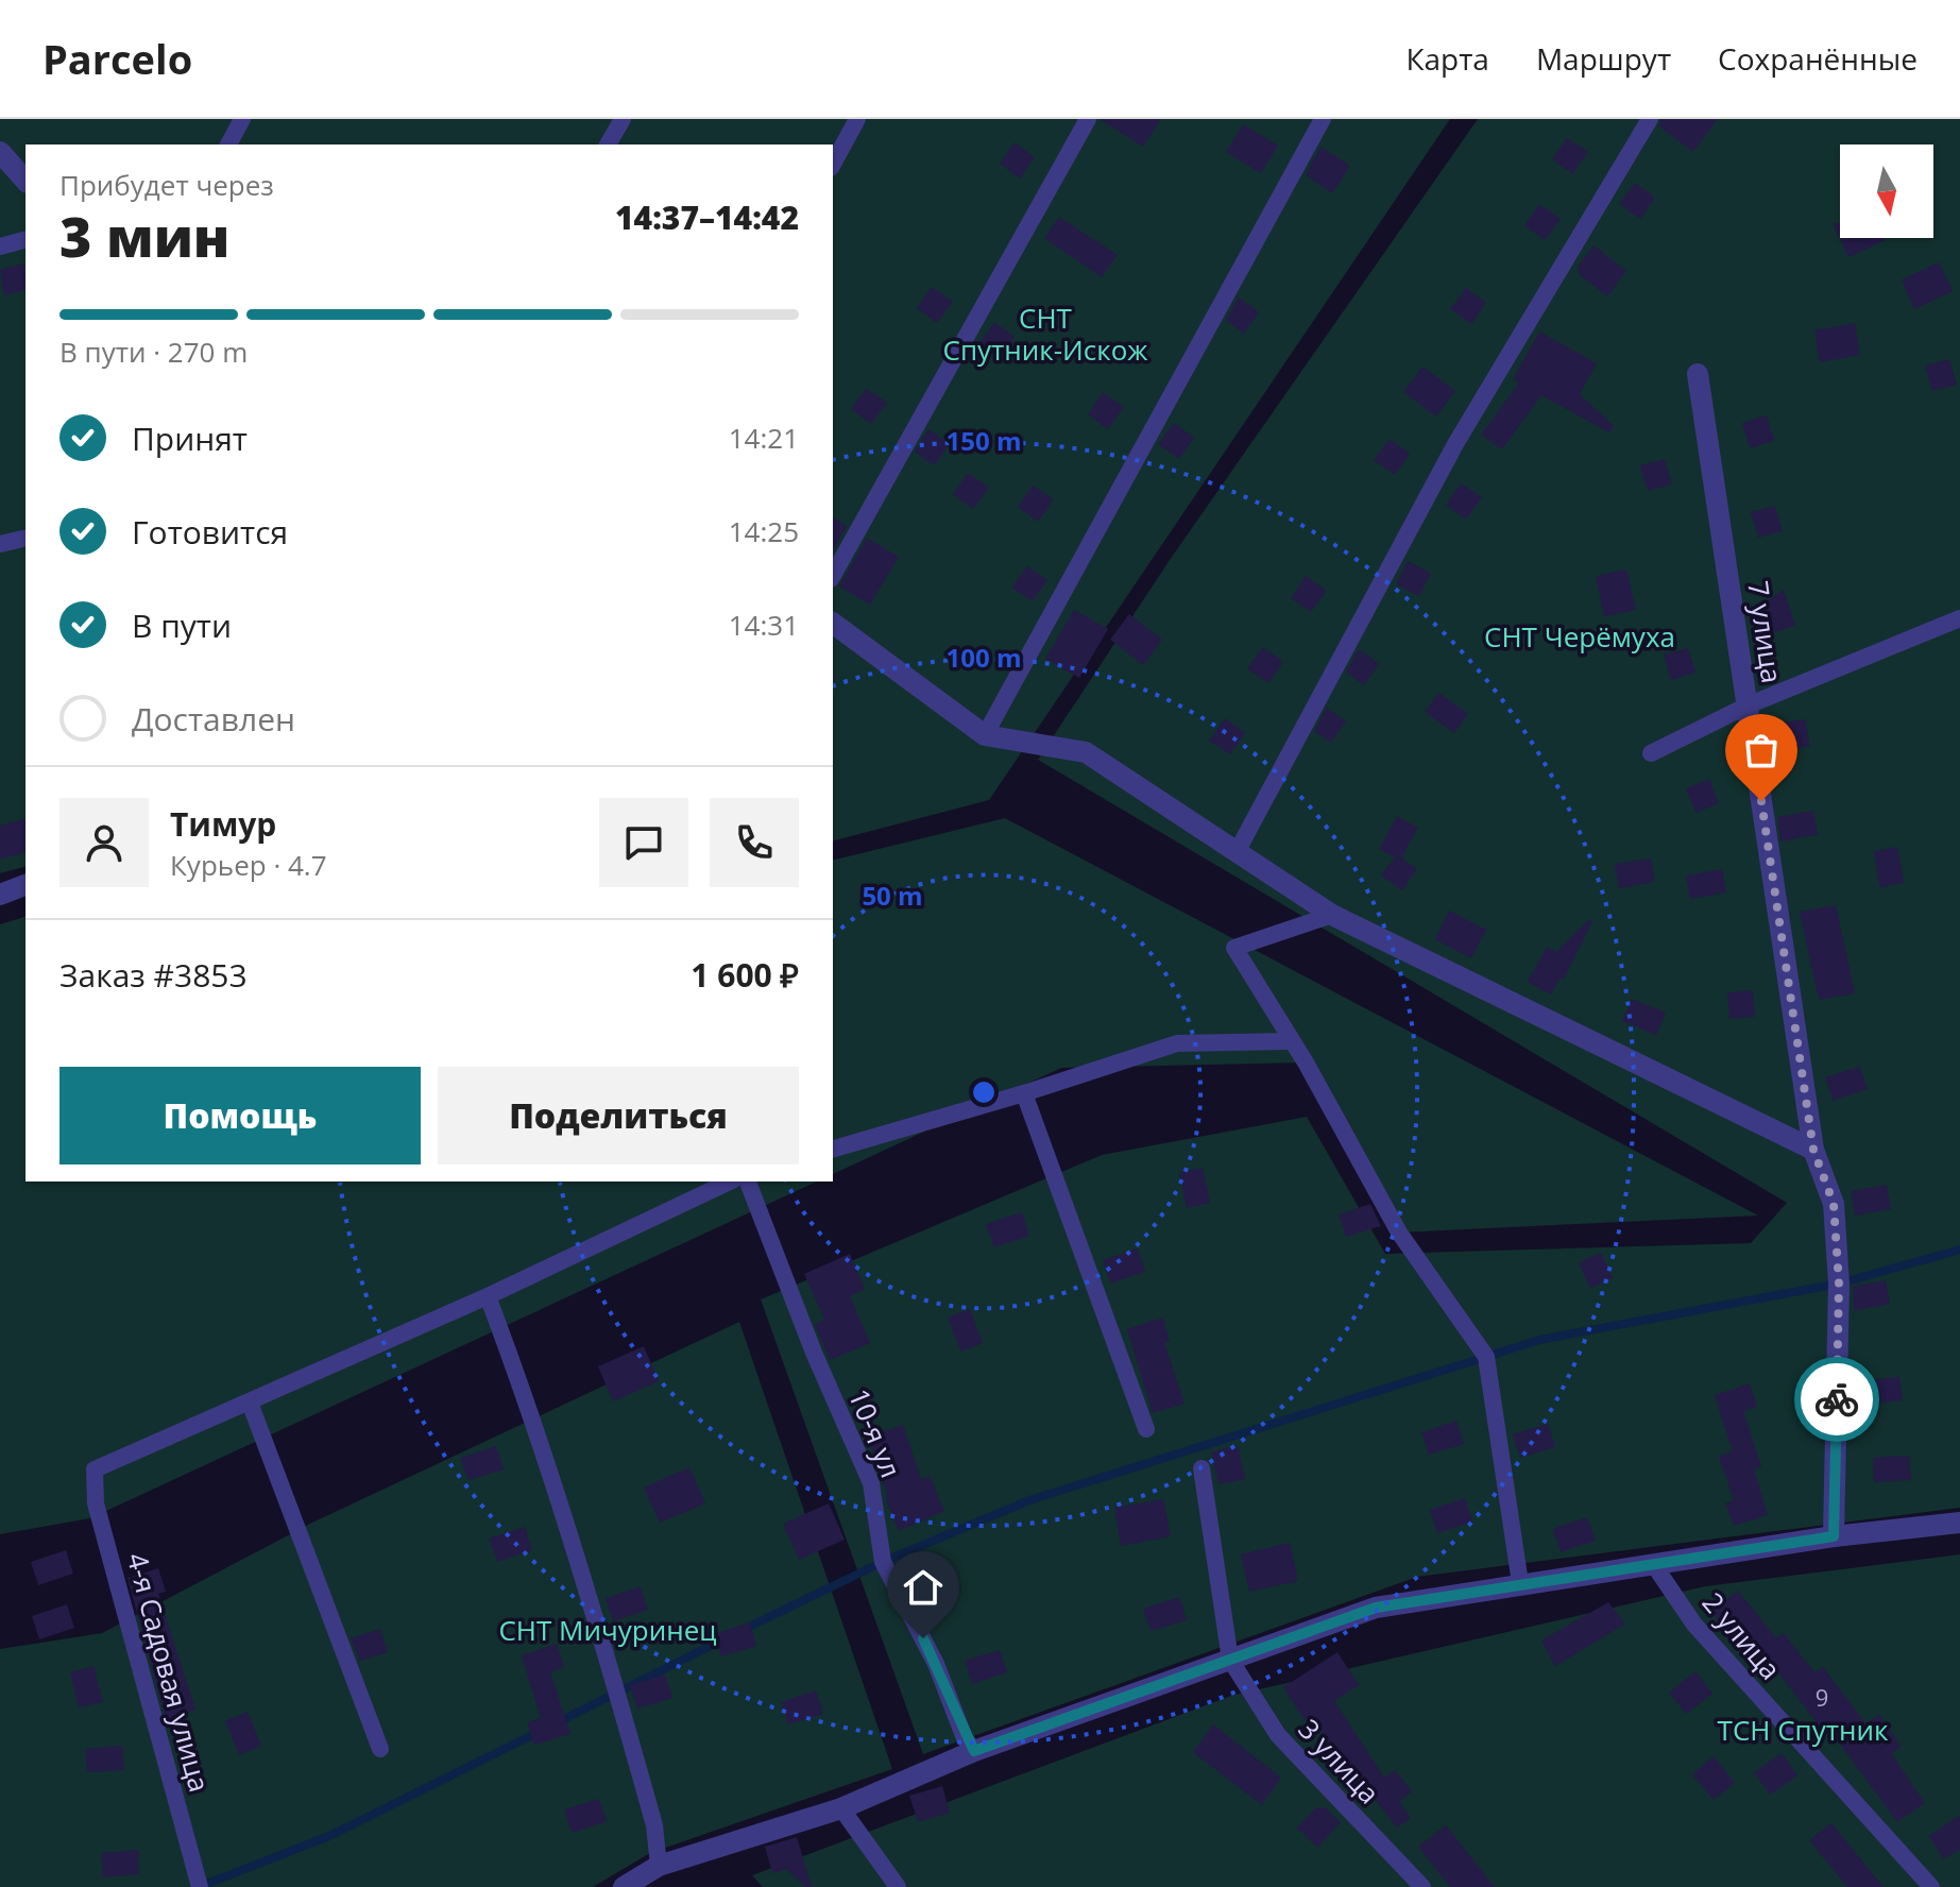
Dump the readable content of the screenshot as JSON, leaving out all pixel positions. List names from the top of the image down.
{
  "streets": {
    "street": ["7 улица"],
    "lane": [
      "10-я ул",
      "2 улица",
      "4-я Садовая улица",
      "3 улица"
    ]
  },
  "parks": [
    "СНТ Спутник-Искож",
    "СНТ Черёмуха",
    "СНТ Мичуринец",
    "ТСН Спутник"
  ],
  "house_numbers": ["9"],
  "north": "bottom",
  "page": {
    "header": "Parcelo",
    "nav": ["Карта", "Маршрут", "Сохранённые"],
    "heading": ["3 мин", "Прибудет через", "14:37–14:42"],
    "panel": [
      "Тимур",
      "Курьер · 4.7",
      "Заказ #3853",
      "1 600 ₽"
    ],
    "bar": "В пути · 270 m",
    "list": [
      ["Принят", "14:21"],
      ["Готовится", "14:25"],
      ["В пути", "14:31"],
      "Доставлен"
    ],
    "buttons": ["Помощь", "Поделиться"]
  },
  "rings": ["150 m", "100 m", "50 m"]
}
